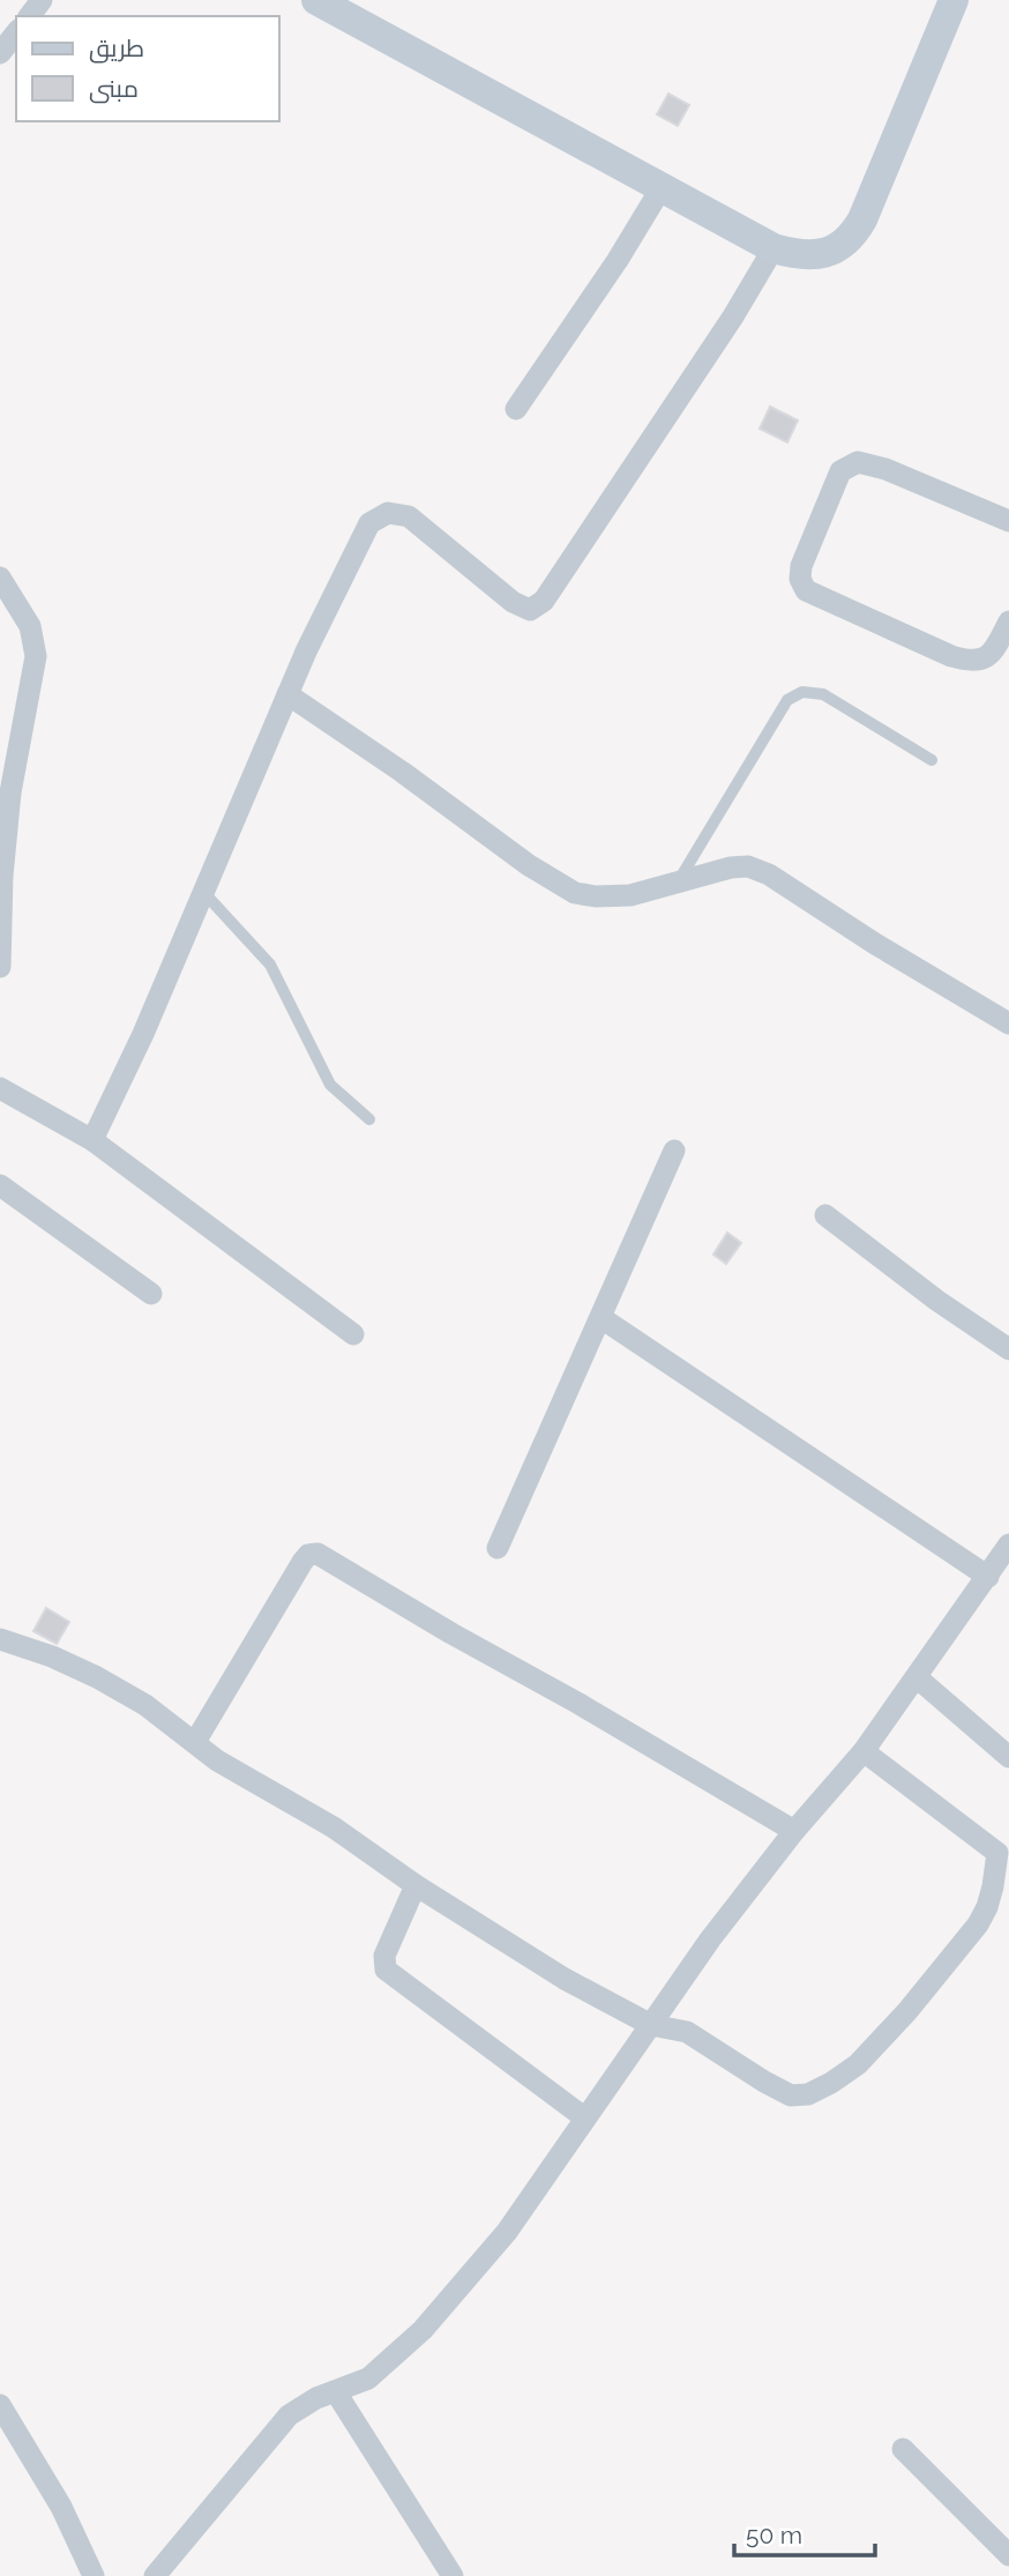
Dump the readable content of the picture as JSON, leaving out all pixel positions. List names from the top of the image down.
{
  "legend": ["طريق", "مبنى"],
  "scale_bar": "50 m"
}
